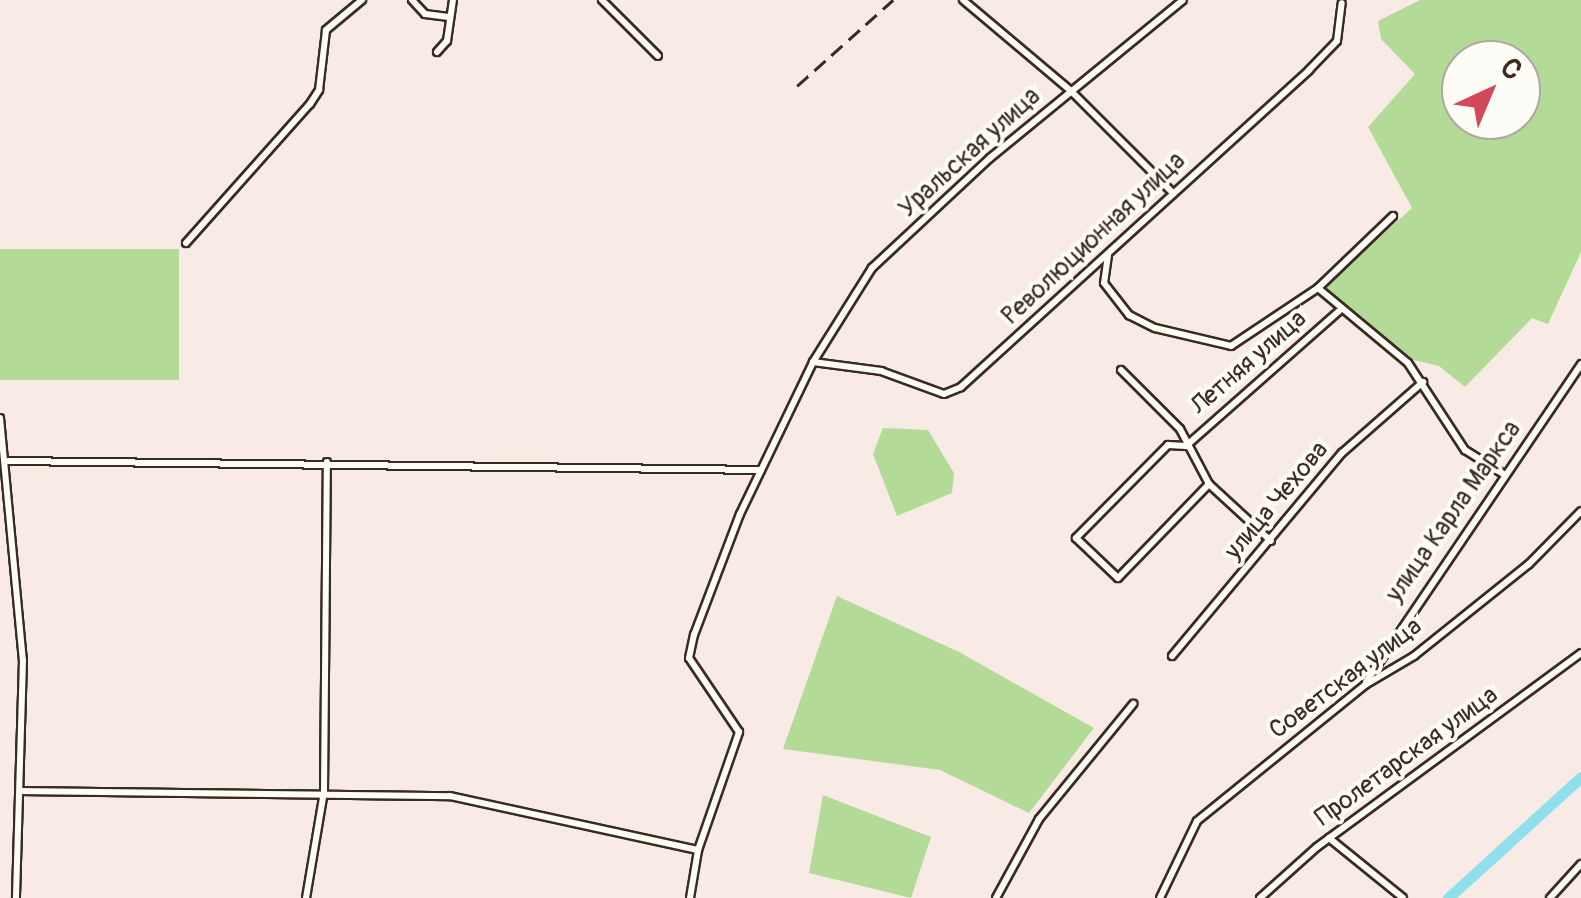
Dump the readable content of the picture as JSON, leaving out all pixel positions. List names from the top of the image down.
{
  "streets": {
    "street": [
      "Уральская улица",
      "Революционная улица",
      "Летняя улица",
      "улица Чехова",
      "улица Карла Маркса",
      "Советская улица",
      "Пролетарская улица"
    ]
  },
  "crossings": [
    ["Уральская улица", "Революционная улица"],
    ["улица Карла Маркса", "Советская улица"]
  ],
  "north": "top right"
}
